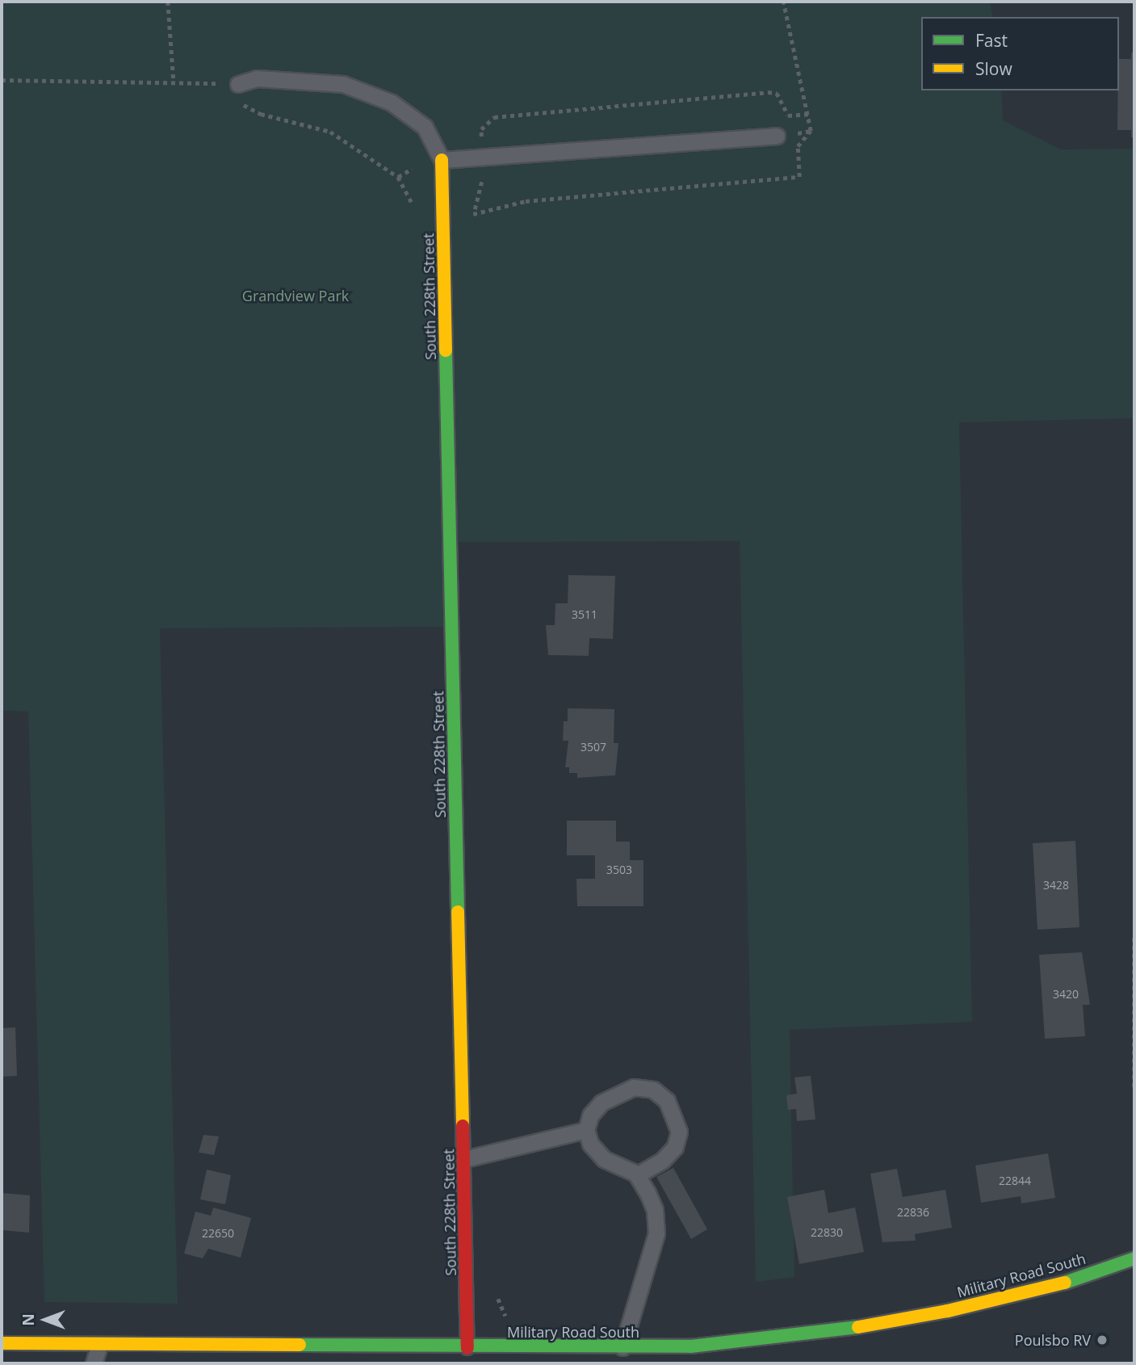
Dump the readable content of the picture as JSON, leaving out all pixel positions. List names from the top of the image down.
{
  "streets": {
    "street": ["South 228th Street", "Military Road South"]
  },
  "crossings": [
    ["South 228th Street", "Military Road South"]
  ],
  "parks": ["Grandview Park"],
  "places": ["Poulsbo RV"],
  "house_numbers": [
    "3511",
    "3507",
    "3503",
    "3428",
    "3420",
    "22844",
    "22836",
    "22830",
    "22650"
  ],
  "legend": ["Fast", "Slow"],
  "north": "left"
}
